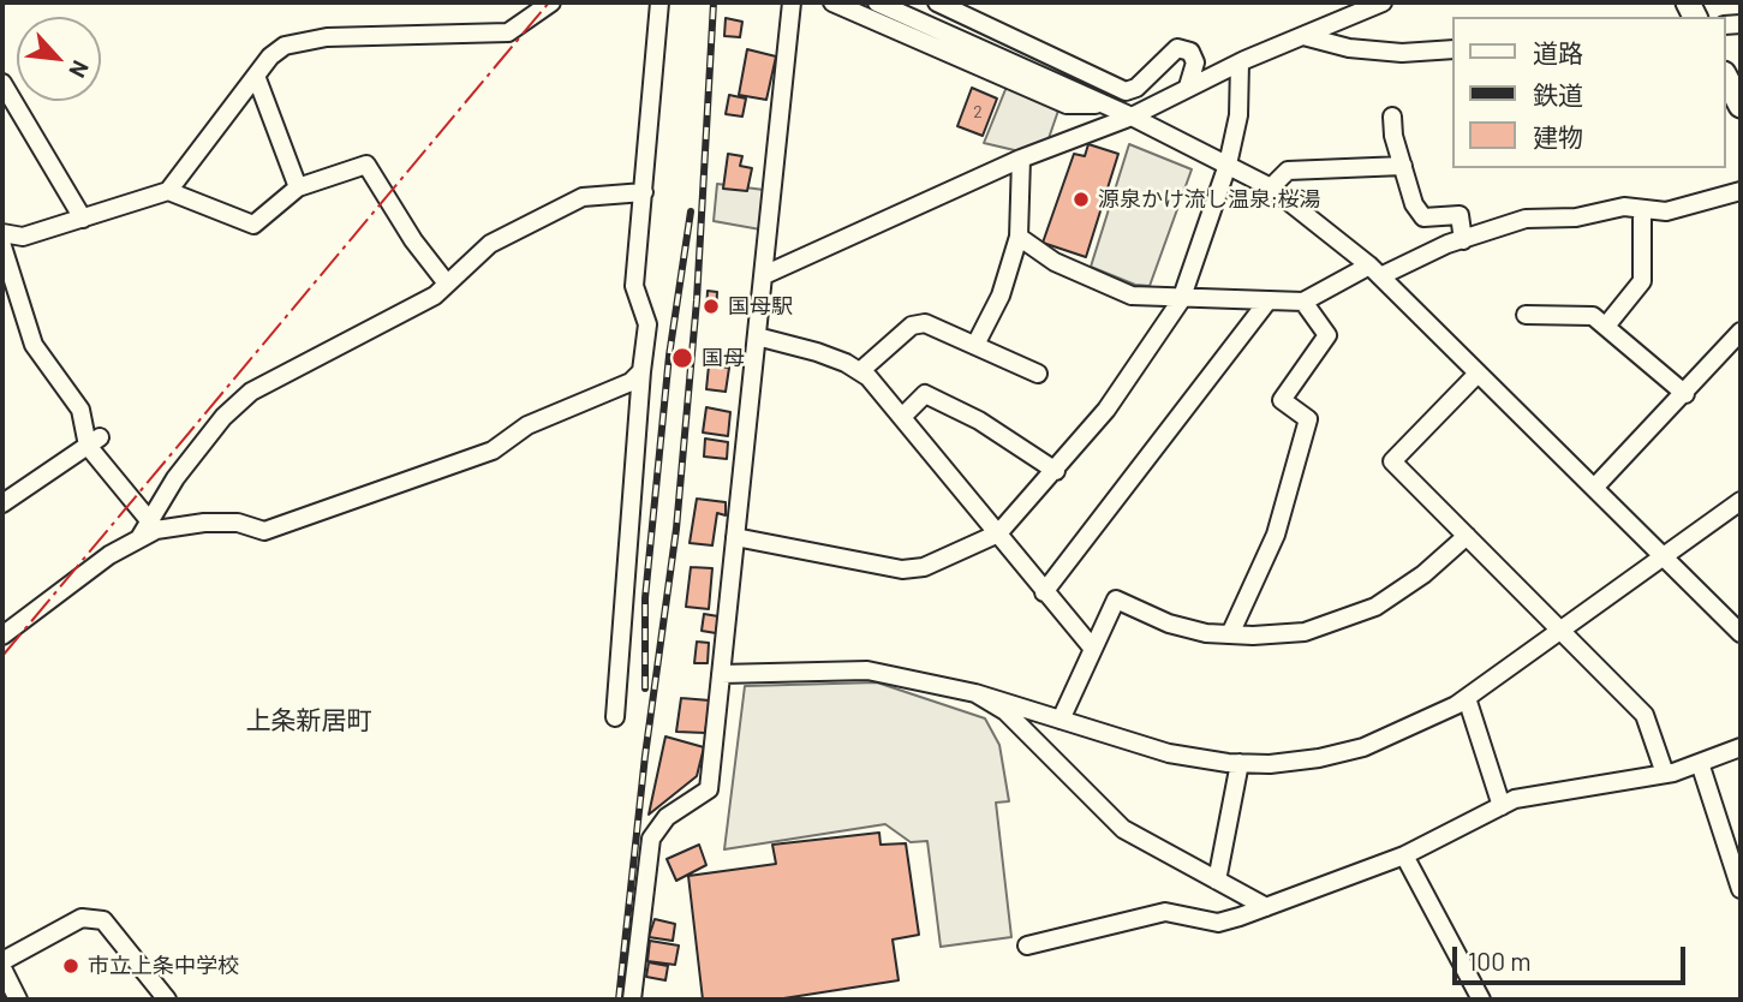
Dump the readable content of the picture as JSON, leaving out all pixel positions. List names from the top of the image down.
{
  "districts": ["上条新居町"],
  "places": [
    "源泉かけ流し温泉;桜湯",
    "国母駅",
    "国母",
    "市立上条中学校"
  ],
  "house_numbers": ["2"],
  "legend": ["道路", "鉄道", "建物"],
  "scale_bar": "100 m",
  "north": "bottom right"
}
